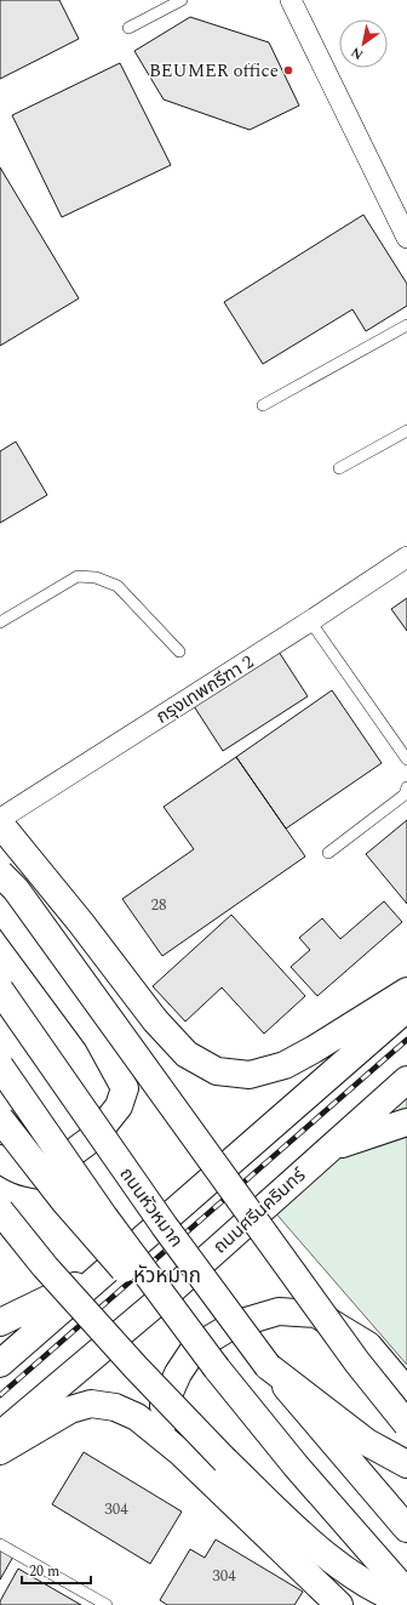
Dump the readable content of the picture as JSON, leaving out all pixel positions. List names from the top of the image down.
{
  "streets": {
    "main road": ["ถนนหัวหมาก", "ถนนศรีนครินทร์"],
    "street": ["กรุงเทพกรีฑา 2"]
  },
  "districts": ["หัวหมาก"],
  "places": ["BEUMER office"],
  "house_numbers": ["28", "304", "304"],
  "scale_bar": "20 m",
  "north": "bottom left"
}
